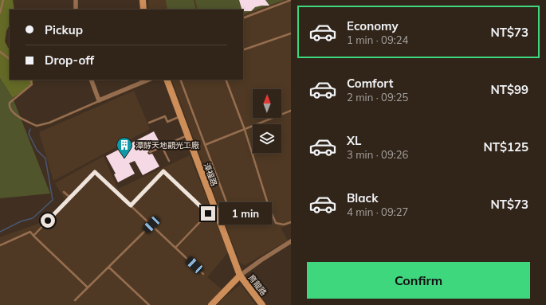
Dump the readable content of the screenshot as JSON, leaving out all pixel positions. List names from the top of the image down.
{
  "streets": {
    "street": ["漳福路", "育龍路"]
  },
  "crossings": [
    ["漳福路", "育龍路"]
  ],
  "places": {
    "building": ["潭酵天地觀光工廠"]
  },
  "north": "top",
  "page": {
    "list": [
      {
        "name": "Economy",
        "note": "1 min · 09:24",
        "value": "NT$73"
      },
      {
        "name": "Comfort",
        "note": "2 min · 09:25",
        "value": "NT$99"
      },
      {
        "name": "XL",
        "note": "3 min · 09:26",
        "value": "NT$125"
      },
      {
        "name": "Black",
        "note": "4 min · 09:27",
        "value": "NT$73"
      }
    ],
    "banner": ["Pickup", "Drop-off"],
    "bubble": "1 min",
    "buttons": "Confirm"
  }
}
